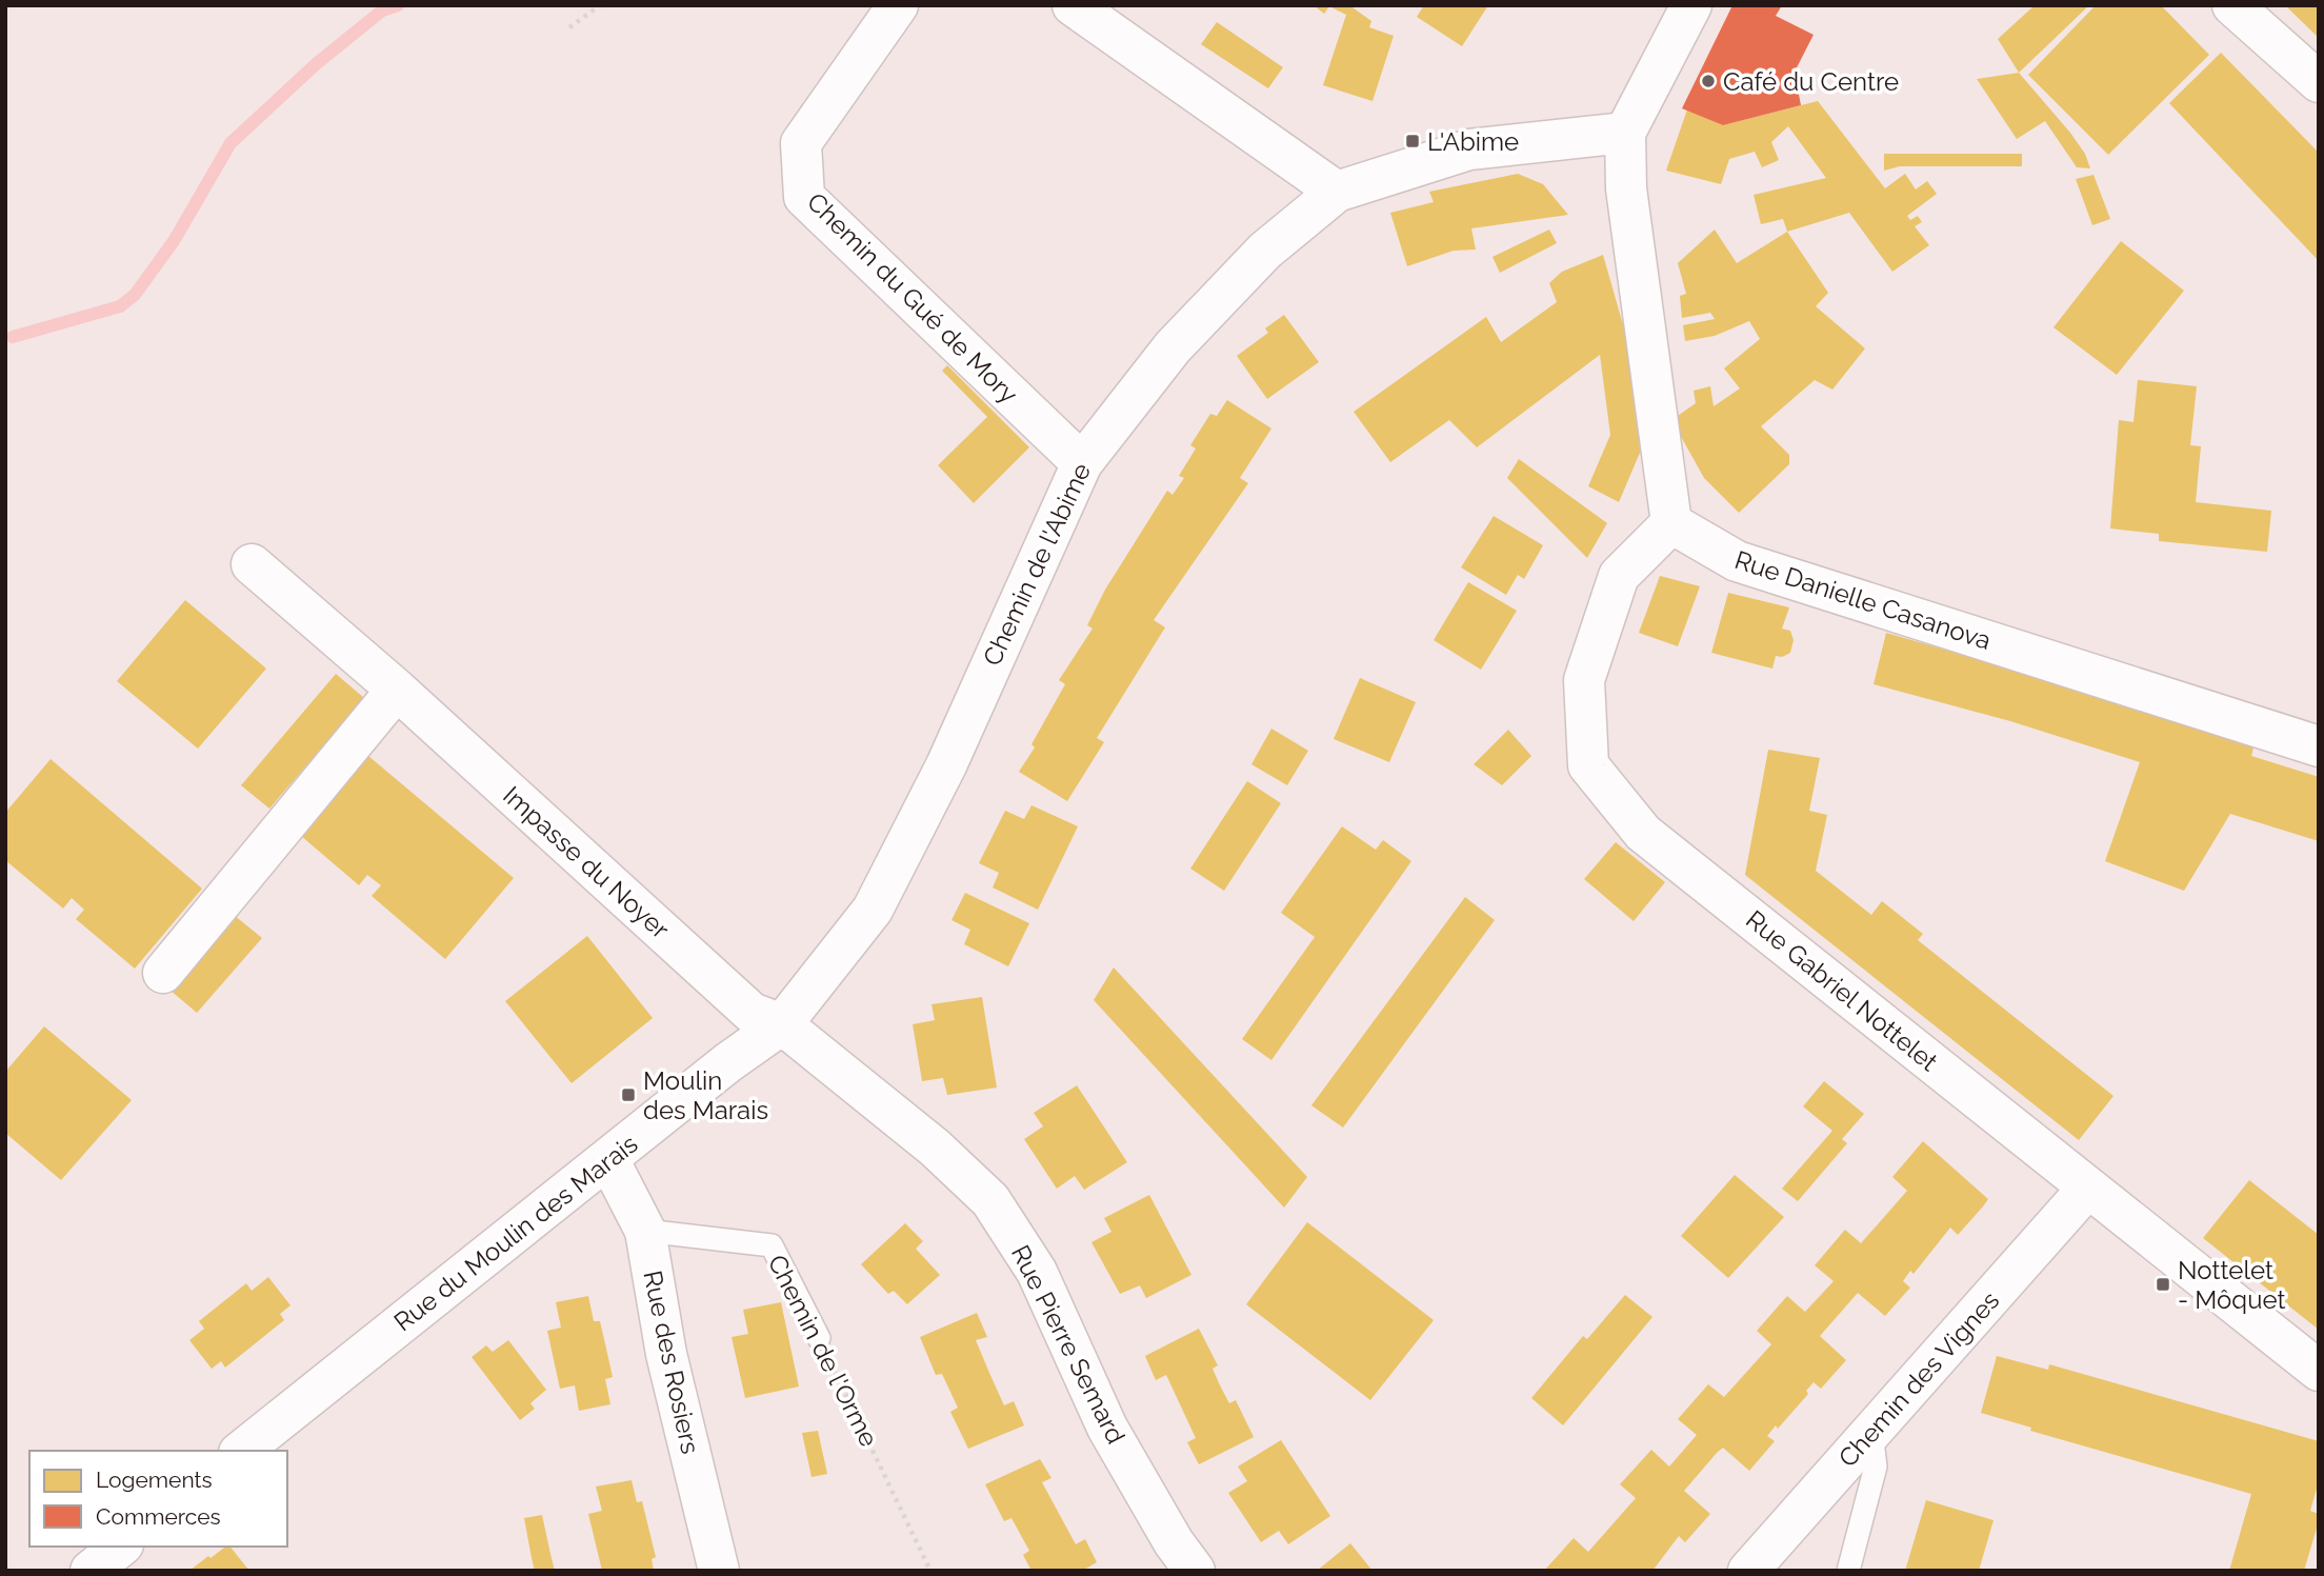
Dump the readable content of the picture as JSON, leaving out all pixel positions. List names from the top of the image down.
{
  "streets": {
    "street": [
      "Chemin du Gué de Mory",
      "Chemin de l'Abime",
      "Rue Danielle Casanova",
      "Impasse du Noyer",
      "Rue Gabriel Nottelet",
      "Rue du Moulin des Marais",
      "Rue Pierre Semard",
      "Rue des Rosiers",
      "Chemin des Vignes"
    ],
    "lane": ["Chemin de l'Orme"]
  },
  "crossings": [
    ["Chemin du Gué de Mory", "Chemin de l'Abime"],
    ["Chemin de l'Abime", "Rue du Moulin des Marais"],
    ["Rue Danielle Casanova", "Rue Gabriel Nottelet"],
    ["Impasse du Noyer", "Rue du Moulin des Marais"],
    ["Impasse du Noyer", "Rue Pierre Semard"],
    ["Rue Gabriel Nottelet", "Chemin des Vignes"],
    ["Rue du Moulin des Marais", "Rue Pierre Semard"],
    ["Rue du Moulin des Marais", "Rue des Rosiers"],
    ["Chemin de l'Orme", "Rue des Rosiers"]
  ],
  "places": {
    "other": ["Café du Centre"],
    "transit": ["L'Abime", "Moulin des Marais", "Nottelet - Môquet"]
  },
  "legend": ["Logements", "Commerces"]
}
